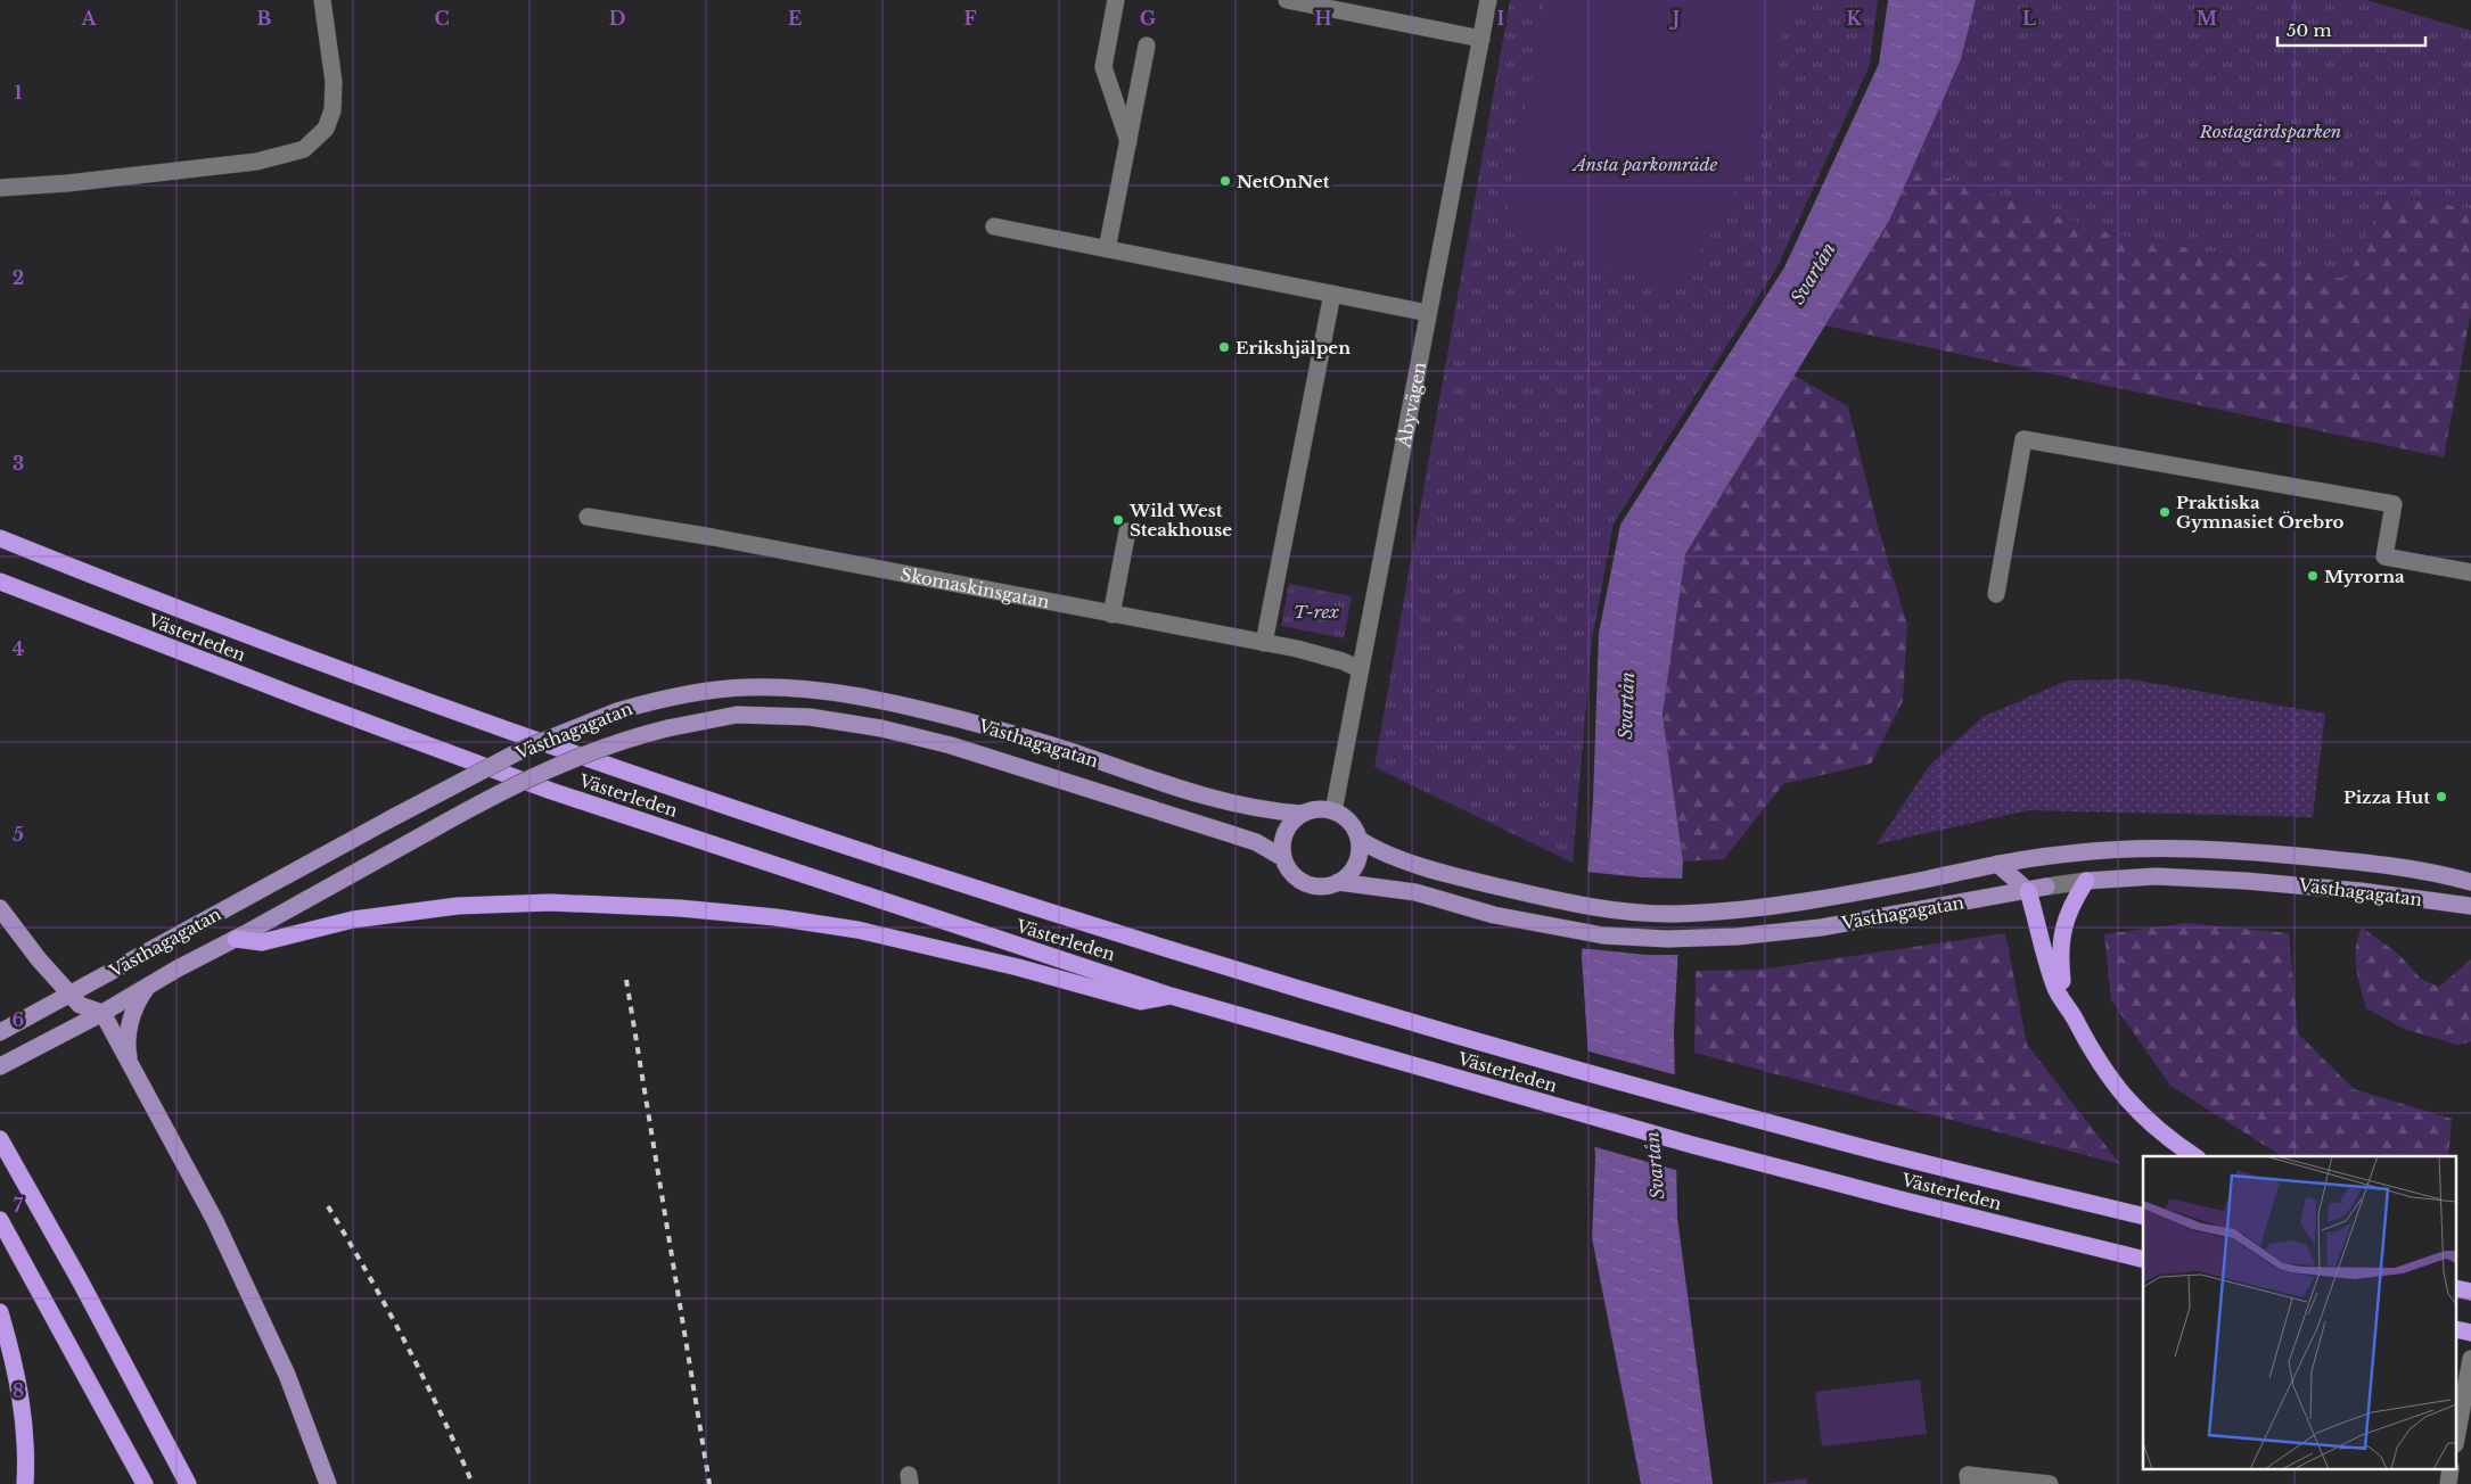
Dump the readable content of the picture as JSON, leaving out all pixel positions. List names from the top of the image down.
{
  "streets": {
    "highway": ["Västerleden"],
    "main road": ["Västhagagatan"],
    "street": ["Åbyvägen", "Skomaskinsgatan"]
  },
  "crossings": [
    ["Åbyvägen", "Skomaskinsgatan"],
    ["Åbyvägen", "Västhagagatan"]
  ],
  "water": ["Svartån"],
  "parks": ["Rostagårdsparken", "Ånsta parkområde", "T-rex"],
  "places": [
    "NetOnNet",
    "Erikshjälpen",
    "Praktiska Gymnasiet Örebro",
    "Wild West Steakhouse",
    "Myrorna",
    "Pizza Hut"
  ],
  "scale_bar": "50 m",
  "grid": {
    "columns": [
      "A",
      "B",
      "C",
      "D",
      "E",
      "F",
      "G",
      "H",
      "I",
      "J",
      "K",
      "L",
      "M"
    ],
    "rows": [
      "1",
      "2",
      "3",
      "4",
      "5",
      "6",
      "7",
      "8"
    ]
  }
}
